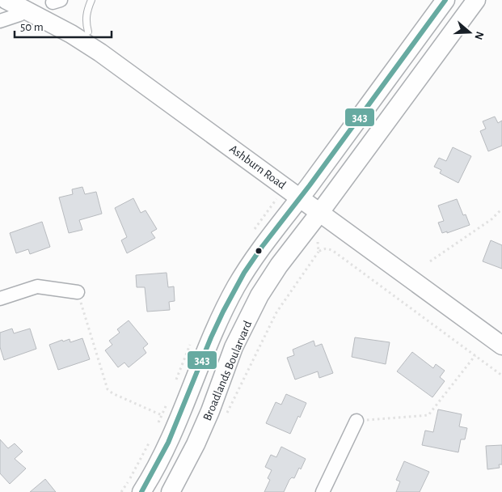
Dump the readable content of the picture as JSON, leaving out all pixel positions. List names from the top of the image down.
{
  "streets": {
    "main road": ["Ashburn Road", "Broadlands Boularvard"]
  },
  "crossings": [
    ["Ashburn Road", "Broadlands Boularvard"]
  ],
  "lines": ["transit line 343"],
  "scale_bar": "50 m",
  "north": "right"
}
